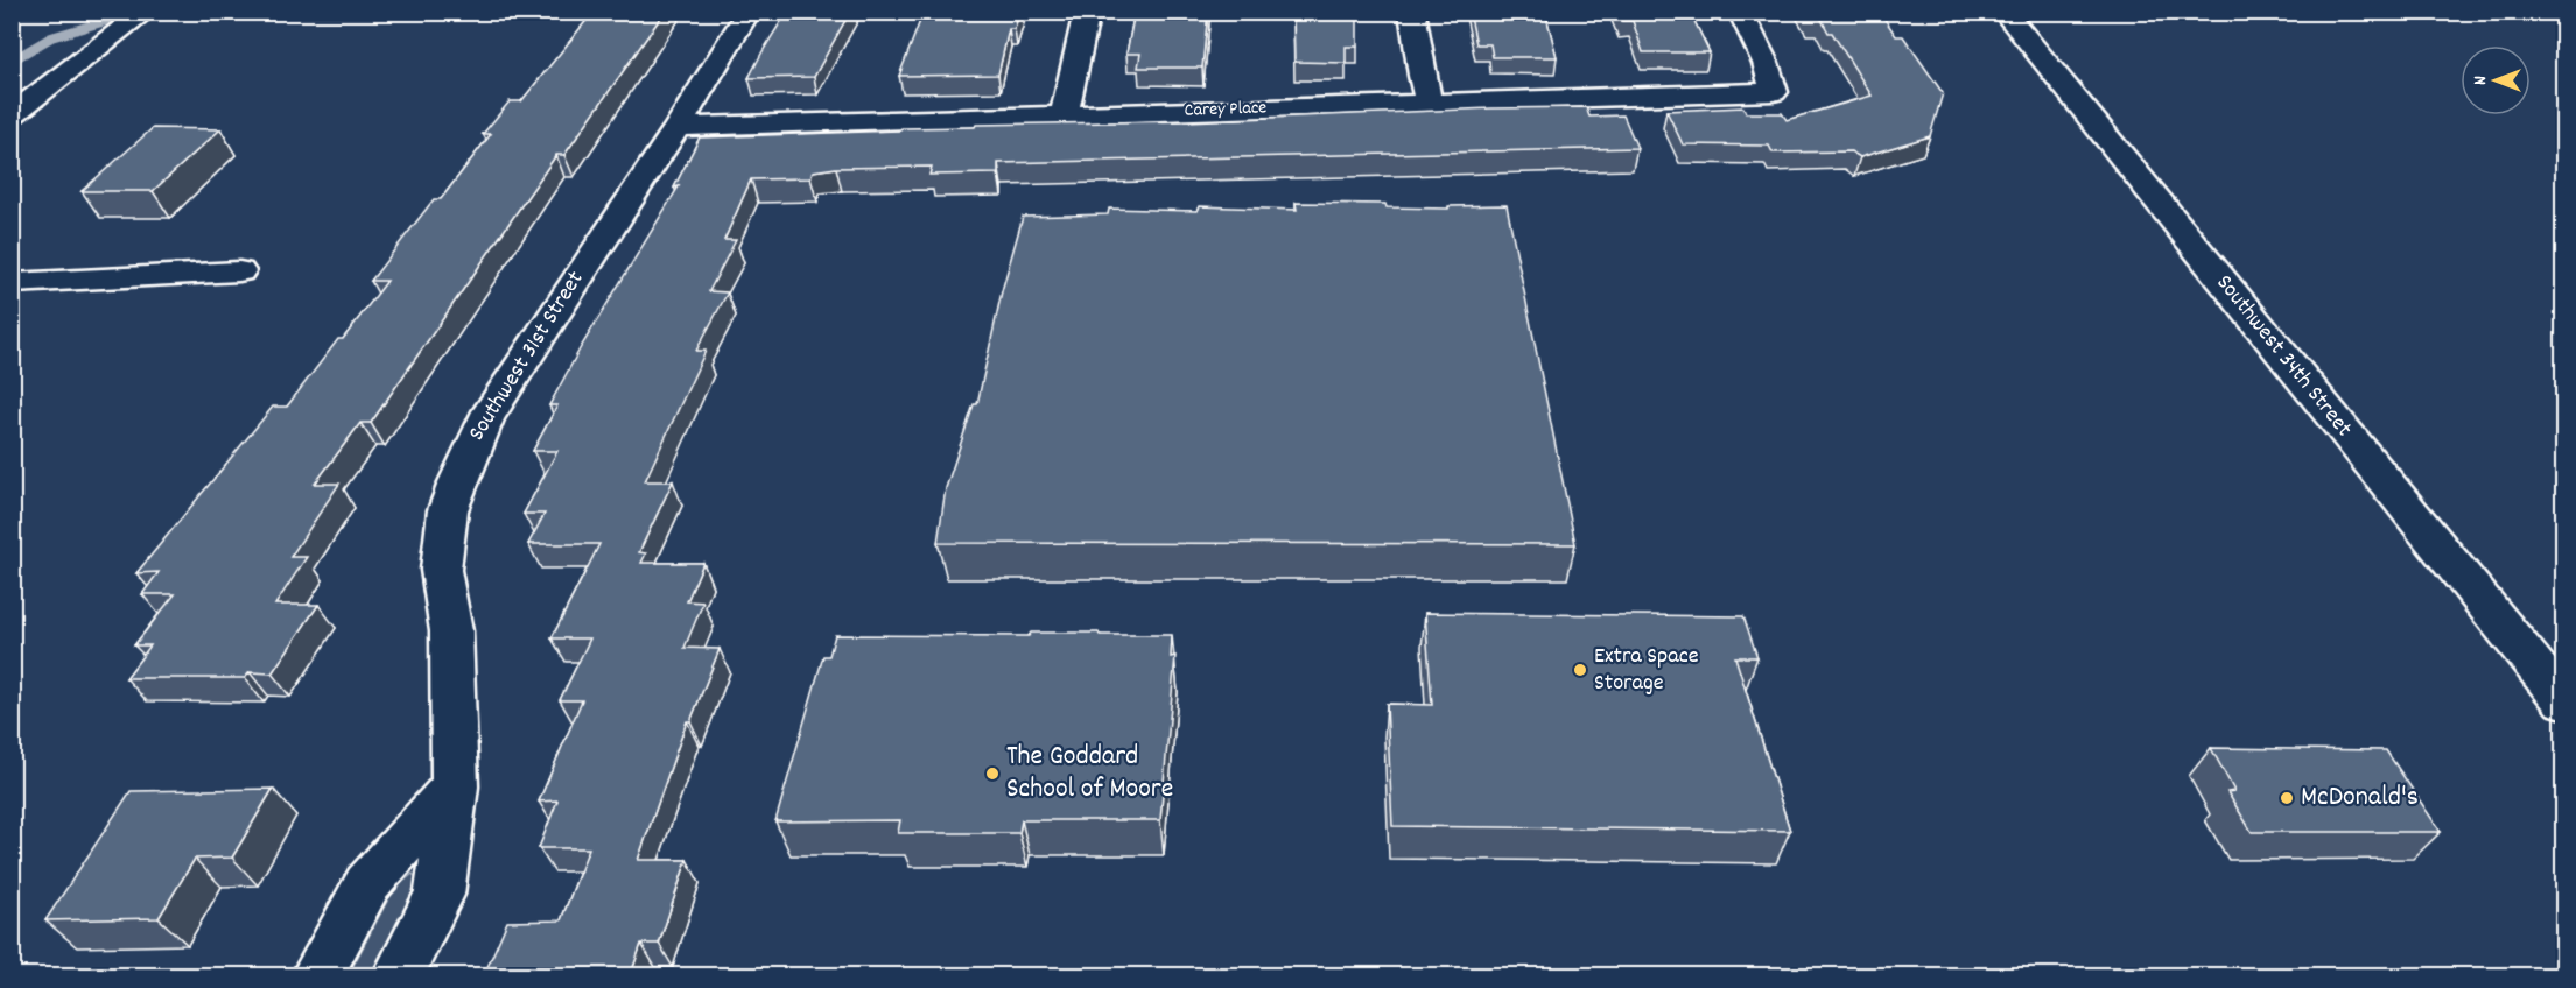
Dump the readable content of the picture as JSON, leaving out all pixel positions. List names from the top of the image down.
{
  "streets": {
    "street": ["Carey Place", "Southwest 31st Street", "Southwest 34th Street"]
  },
  "crossings": [
    ["Carey Place", "Southwest 31st Street"]
  ],
  "places": ["Extra Space Storage", "The Goddard School of Moore", "McDonald's"],
  "north": "left"
}
